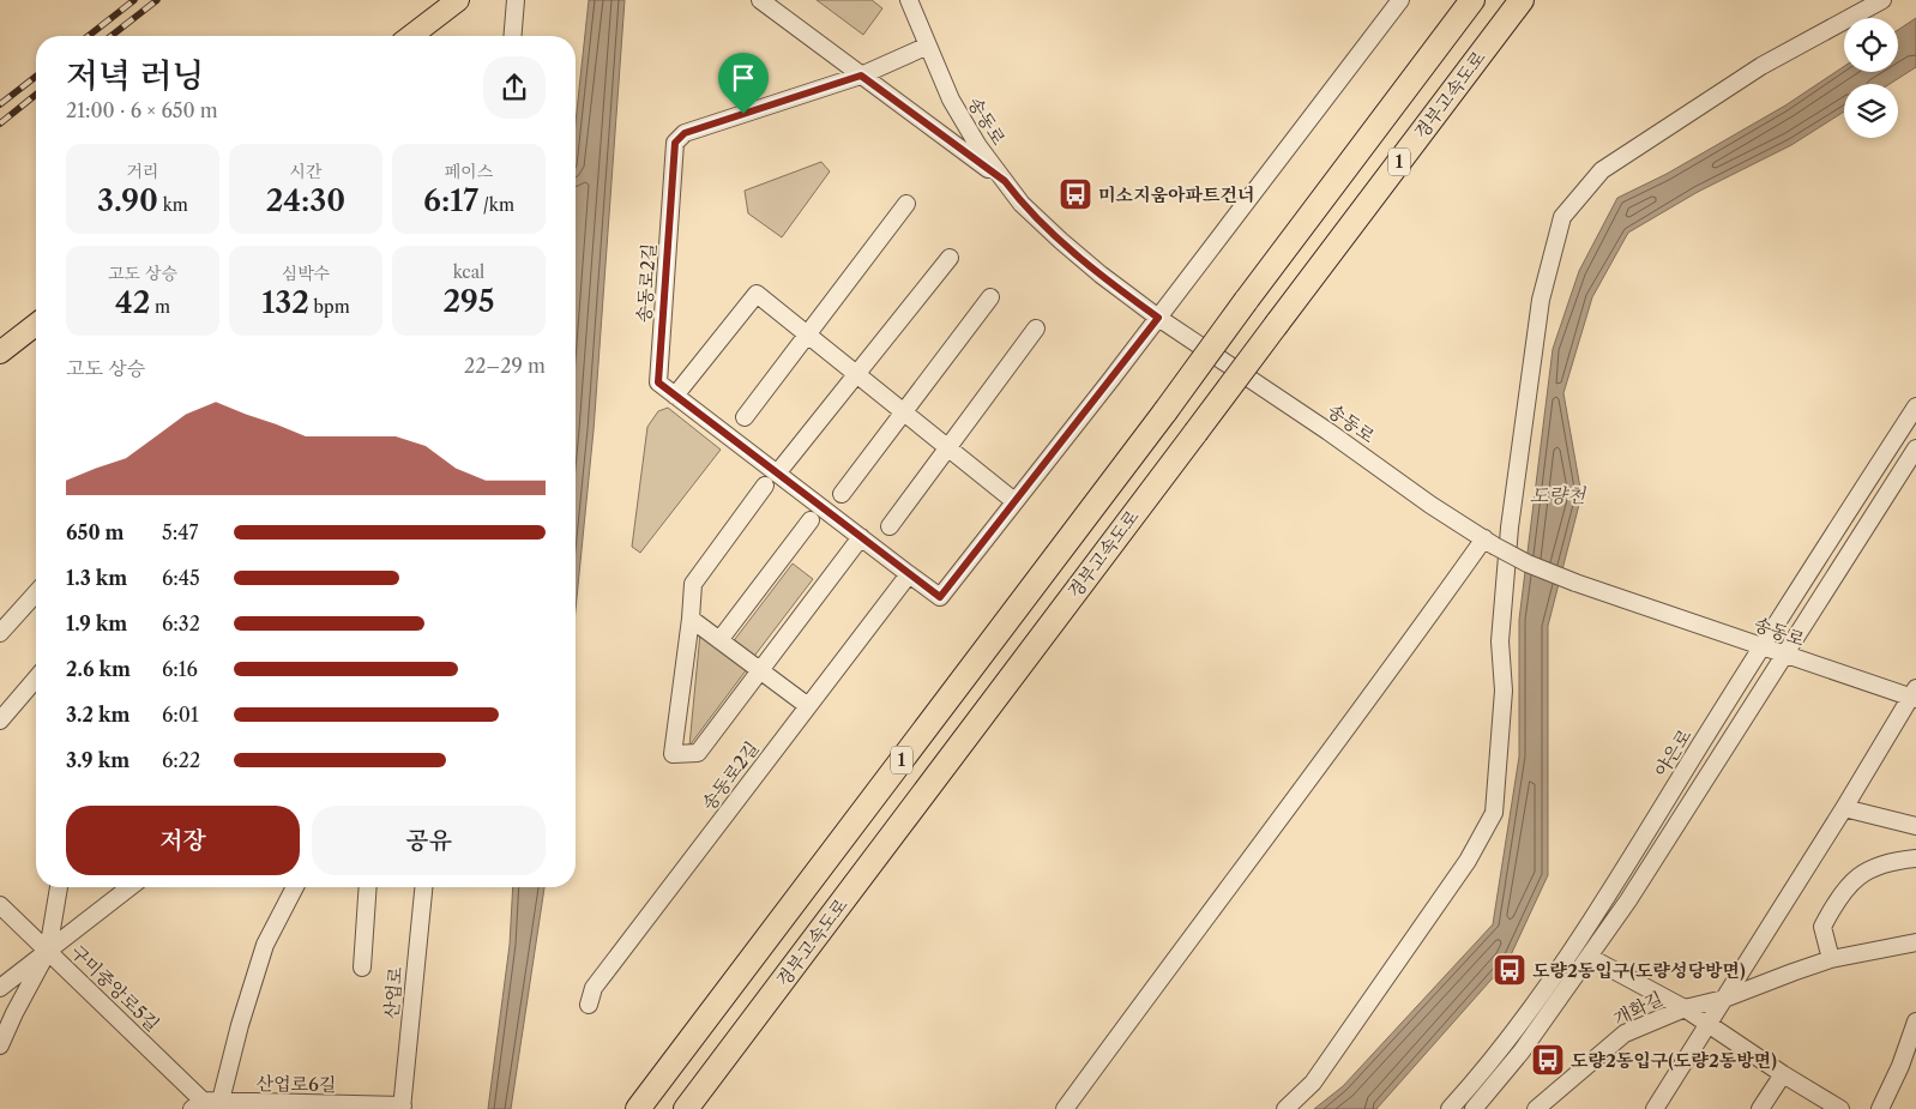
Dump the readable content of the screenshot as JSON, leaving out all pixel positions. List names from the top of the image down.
{
  "streets": {
    "highway": ["경부고속도로", "1"],
    "street": [
      "송동로",
      "송동로2길",
      "야은로",
      "구미중앙로5길",
      "산업로",
      "개화길",
      "산업로6길"
    ]
  },
  "crossings": [
    ["송동로", "송동로2길"],
    ["송동로", "야은로"],
    ["송동로", "개화길"],
    ["구미중앙로5길", "산업로6길"],
    ["산업로", "산업로6길"]
  ],
  "water": ["도량천"],
  "places": {
    "bus stop": ["미소지움아파트건너", "도량2동입구(도량성당방면)", "도량2동입구(도량2동방면)"]
  },
  "page": {
    "heading": ["저녁 러닝", "21:00 · 6 × 650 m"],
    "stats": [
      ["거리", "3.90 km"],
      ["시간", "24:30"],
      ["페이스", "6:17 /km"],
      ["고도 상승", "42 m"],
      ["심박수", "132 bpm"],
      ["kcal", "295"]
    ],
    "chart": ["고도 상승", "22–29 m"],
    "list": [
      {
        "name": "650 m",
        "note": "5:47"
      },
      {
        "name": "1.3 km",
        "note": "6:45"
      },
      {
        "name": "1.9 km",
        "note": "6:32"
      },
      {
        "name": "2.6 km",
        "note": "6:16"
      },
      {
        "name": "3.2 km",
        "note": "6:01"
      },
      {
        "name": "3.9 km",
        "note": "6:22"
      }
    ],
    "buttons": ["저장", "공유"]
  }
}
